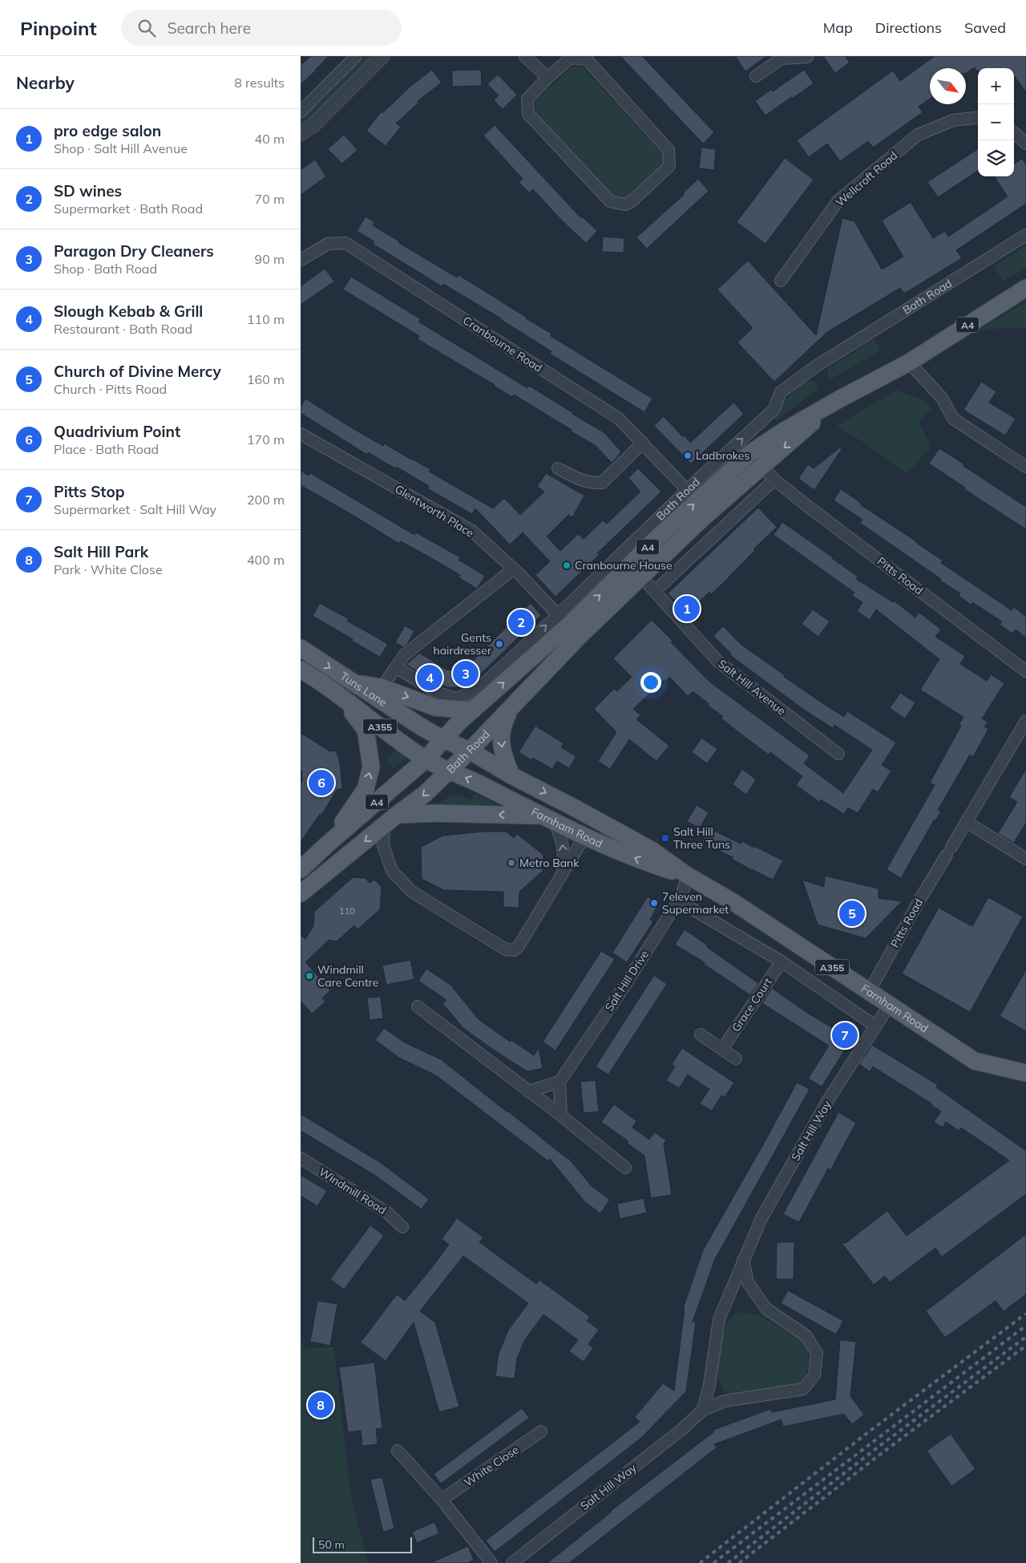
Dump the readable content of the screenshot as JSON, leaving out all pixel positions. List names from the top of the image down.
{
  "streets": {
    "main road": [
      "Bath Road",
      "A4",
      "Tuns Lane",
      "A355",
      "Farnham Road"
    ],
    "street": [
      "Wellcroft Road",
      "Cranbourne Road",
      "Glentworth Place",
      "Pitts Road",
      "Salt Hill Avenue",
      "Salt Hill Drive",
      "Grace Court",
      "Salt Hill Way",
      "Windmill Road",
      "White Close"
    ]
  },
  "crossings": [
    ["Bath Road", "Cranbourne Road"],
    ["Bath Road", "Glentworth Place"],
    ["Bath Road", "Pitts Road"],
    ["Bath Road", "Salt Hill Avenue"],
    ["Bath Road", "Tuns Lane"],
    ["Bath Road", "Farnham Road"],
    ["Pitts Road", "Farnham Road"],
    ["Tuns Lane", "Farnham Road"],
    ["Farnham Road", "Salt Hill Drive"],
    ["Farnham Road", "Salt Hill Way"]
  ],
  "places": {
    "other": [
      "Ladbrokes",
      "Cranbourne House",
      "Gents hairdresser",
      "Metro Bank",
      "7eleven Supermarket",
      "Windmill Care Centre"
    ],
    "transit": ["Salt Hill Three Tuns"]
  },
  "house_numbers": ["110"],
  "scale_bar": "50 m",
  "north": "bottom right",
  "page": {
    "header": "Pinpoint",
    "search": "Search here",
    "nav": ["Map", "Directions", "Saved"],
    "heading": ["Nearby", "8 results"],
    "map_buttons": ["+", "−"],
    "list": [
      {
        "mark": "1",
        "name": "pro edge salon",
        "note": "Shop · Salt Hill Avenue",
        "value": "40 m"
      },
      {
        "mark": "2",
        "name": "SD wines",
        "note": "Supermarket · Bath Road",
        "value": "70 m"
      },
      {
        "mark": "3",
        "name": "Paragon Dry Cleaners",
        "note": "Shop · Bath Road",
        "value": "90 m"
      },
      {
        "mark": "4",
        "name": "Slough Kebab & Grill",
        "note": "Restaurant · Bath Road",
        "value": "110 m"
      },
      {
        "mark": "5",
        "name": "Church of Divine Mercy",
        "note": "Church · Pitts Road",
        "value": "160 m"
      },
      {
        "mark": "6",
        "name": "Quadrivium Point",
        "note": "Place · Bath Road",
        "value": "170 m"
      },
      {
        "mark": "7",
        "name": "Pitts Stop",
        "note": "Supermarket · Salt Hill Way",
        "value": "200 m"
      },
      {
        "mark": "8",
        "name": "Salt Hill Park",
        "note": "Park · White Close",
        "value": "400 m"
      }
    ],
    "pins": [
      "1",
      "2",
      "3",
      "4",
      "6",
      "5",
      "7",
      "8"
    ],
    "scale": "50 m"
  }
}
